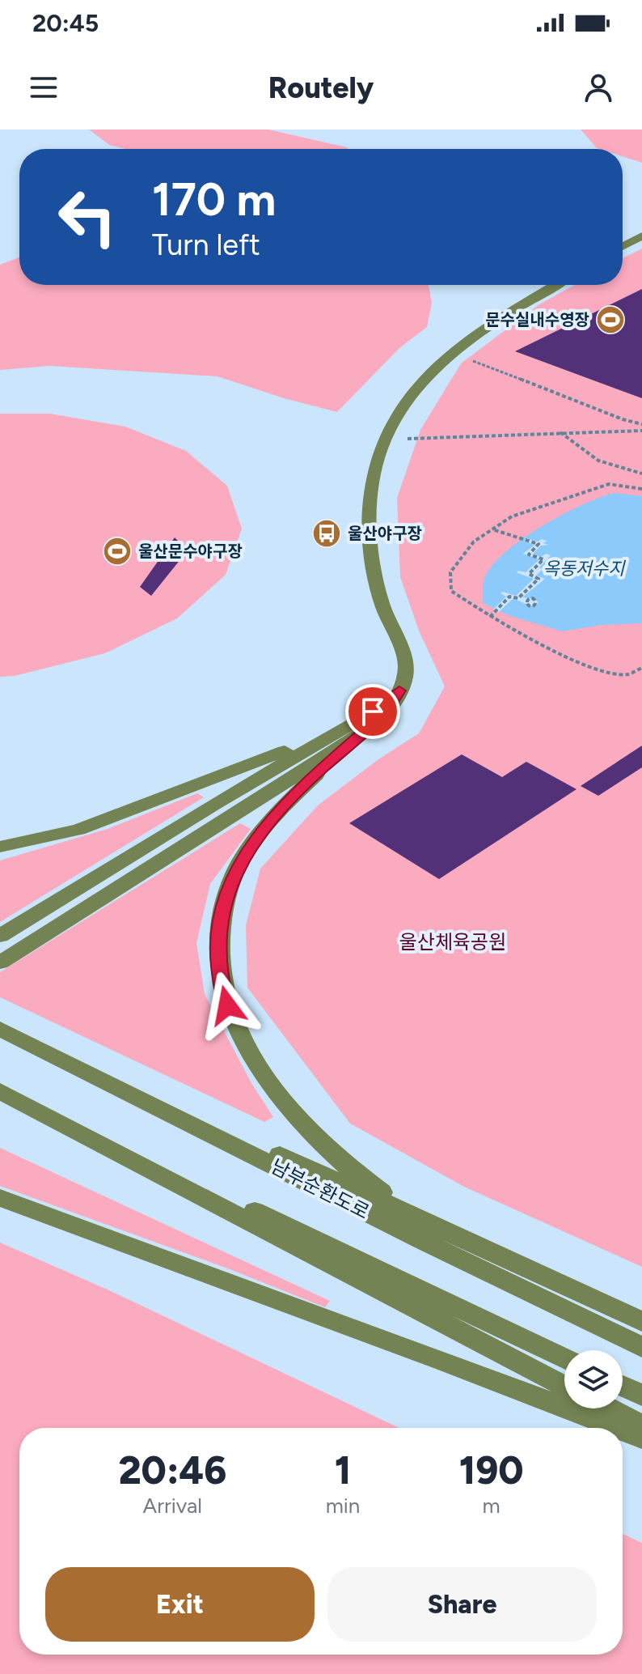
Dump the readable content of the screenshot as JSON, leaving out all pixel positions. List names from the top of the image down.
{
  "streets": {
    "main road": ["남부순환도로"]
  },
  "water": ["옥동저수지"],
  "parks": ["울산체육공원"],
  "places": {
    "sports": ["문수실내수영장", "울산문수야구장"],
    "bus stop": ["울산야구장"]
  },
  "page": {
    "status": "20:45",
    "header": "Routely",
    "turn": ["170 m", "Turn left"],
    "eta": [
      "20:46",
      "Arrival",
      "1",
      "min",
      "190",
      "m"
    ],
    "buttons": ["Exit", "Share"]
  }
}
